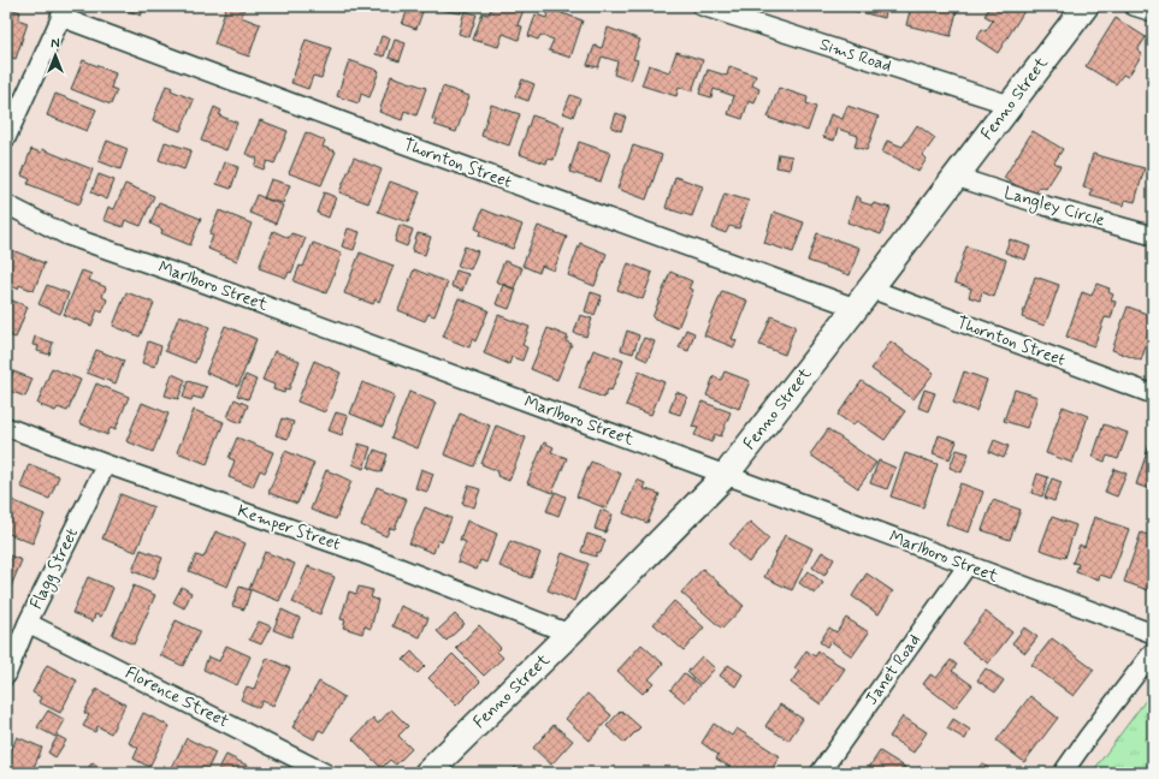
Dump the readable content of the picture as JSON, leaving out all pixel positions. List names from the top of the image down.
{
  "streets": {
    "street": [
      "Sims Road",
      "Fenno Street",
      "Thornton Street",
      "Langley Circle",
      "Marlboro Street",
      "Kemper Street",
      "Flagg Street",
      "Janet Road",
      "Florence Street"
    ]
  },
  "crossings": [
    ["Sims Road", "Fenno Street"],
    ["Fenno Street", "Thornton Street"],
    ["Fenno Street", "Langley Circle"],
    ["Fenno Street", "Marlboro Street"],
    ["Fenno Street", "Kemper Street"],
    ["Marlboro Street", "Janet Road"],
    ["Kemper Street", "Flagg Street"],
    ["Flagg Street", "Florence Street"]
  ],
  "north": "top"
}
